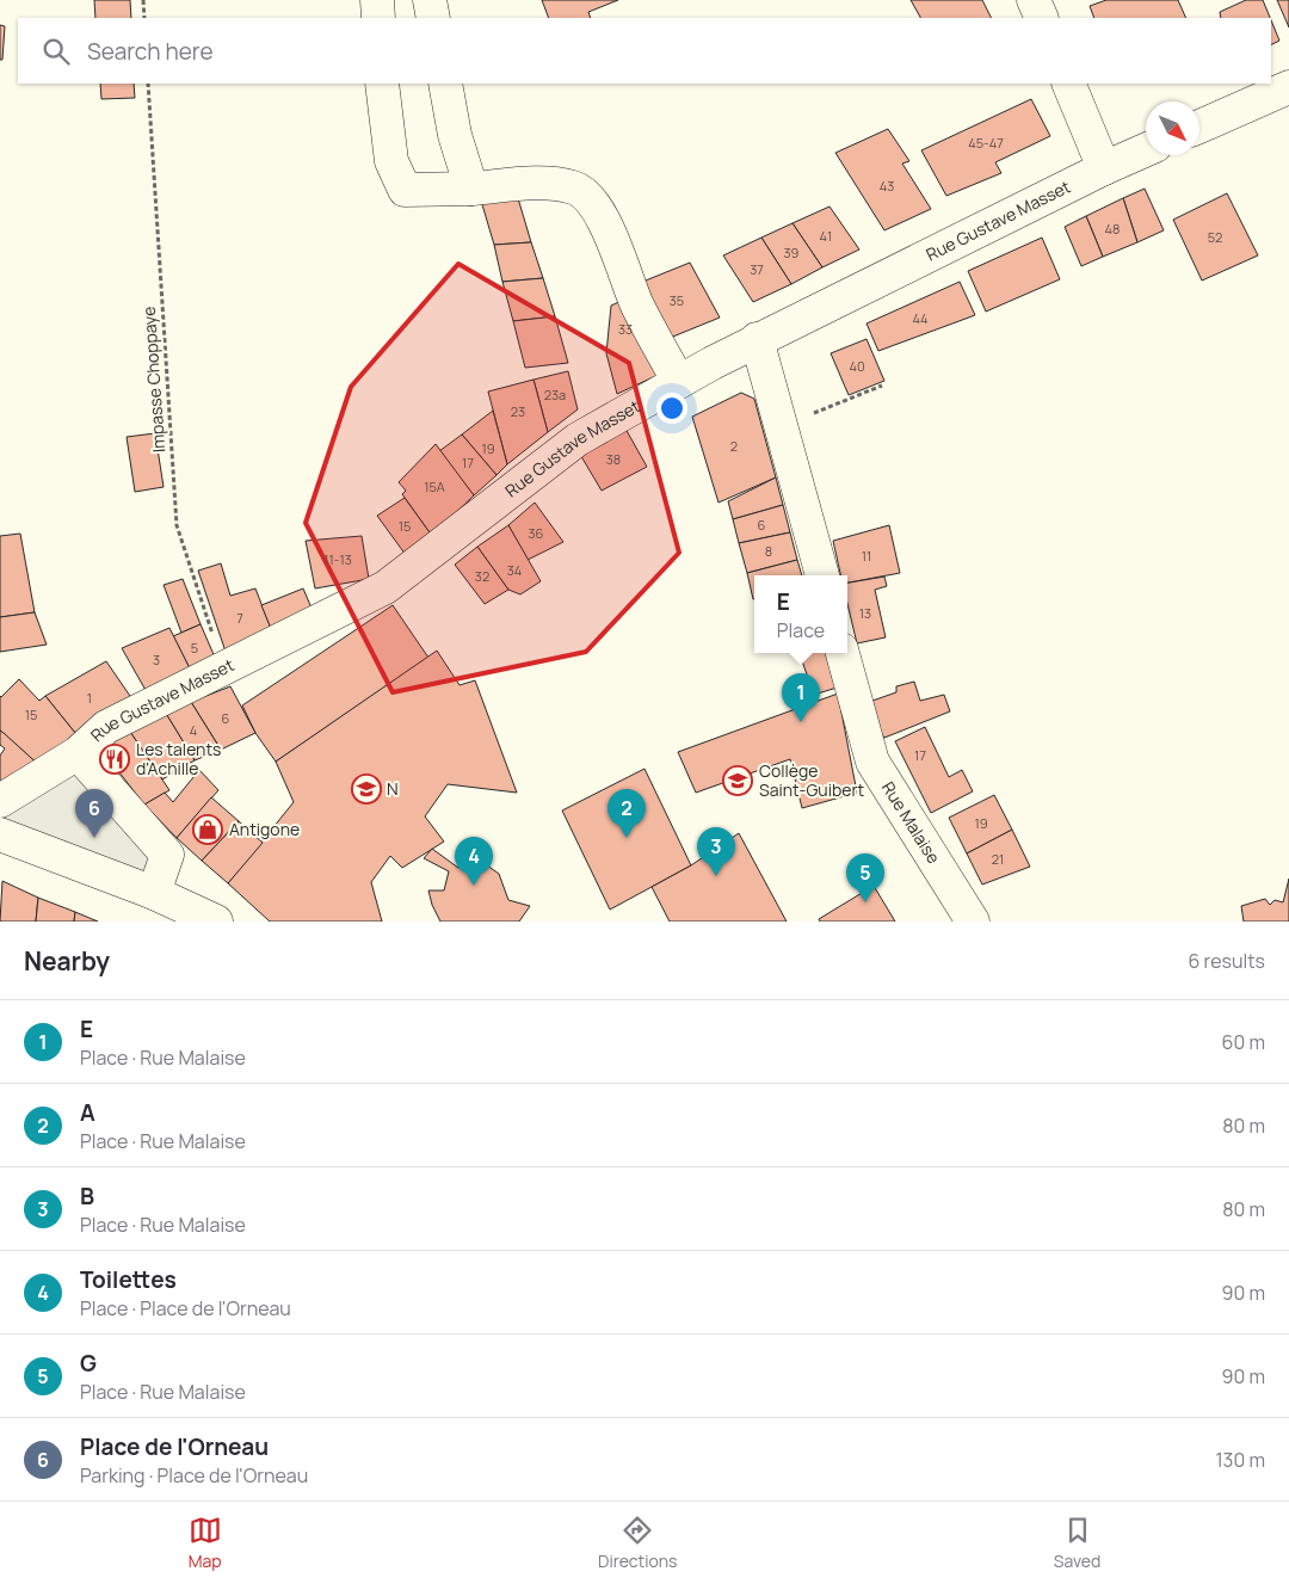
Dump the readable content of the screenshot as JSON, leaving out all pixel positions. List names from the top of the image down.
{
  "streets": {
    "street": ["Rue Gustave Masset", "Rue Malaise"],
    "path": ["Impasse Choppaye"]
  },
  "crossings": [
    ["Rue Gustave Masset", "Impasse Choppaye"]
  ],
  "places": {
    "restaurant": ["Les talents d'Achille"],
    "school or university": ["Collège Saint-Guibert", "N"],
    "shop": ["Antigone"]
  },
  "house_numbers": [
    "45-47",
    "43",
    "48",
    "41",
    "52",
    "39",
    "37",
    "35",
    "44",
    "33",
    "40",
    "23a",
    "23",
    "2",
    "19",
    "38",
    "17",
    "15A",
    "6",
    "15",
    "36",
    "8",
    "11",
    "11-13",
    "34",
    "32",
    "13",
    "7",
    "5",
    "3",
    "1",
    "15",
    "6",
    "4",
    "17",
    "19",
    "21"
  ],
  "north": "bottom right",
  "page": {
    "search": "Search here",
    "popup": ["E", "Place"],
    "pins": [
      "1",
      "2",
      "6",
      "3",
      "4",
      "5"
    ],
    "heading": ["Nearby", "6 results"],
    "list": [
      {
        "mark": "1",
        "name": "E",
        "note": "Place · Rue Malaise",
        "value": "60 m"
      },
      {
        "mark": "2",
        "name": "A",
        "note": "Place · Rue Malaise",
        "value": "80 m"
      },
      {
        "mark": "3",
        "name": "B",
        "note": "Place · Rue Malaise",
        "value": "80 m"
      },
      {
        "mark": "4",
        "name": "Toilettes",
        "note": "Place · Place de l'Orneau",
        "value": "90 m"
      },
      {
        "mark": "5",
        "name": "G",
        "note": "Place · Rue Malaise",
        "value": "90 m"
      },
      {
        "mark": "6",
        "name": "Place de l'Orneau",
        "note": "Parking · Place de l'Orneau",
        "value": "130 m"
      }
    ],
    "nav": ["Map", "Directions", "Saved"]
  }
}
